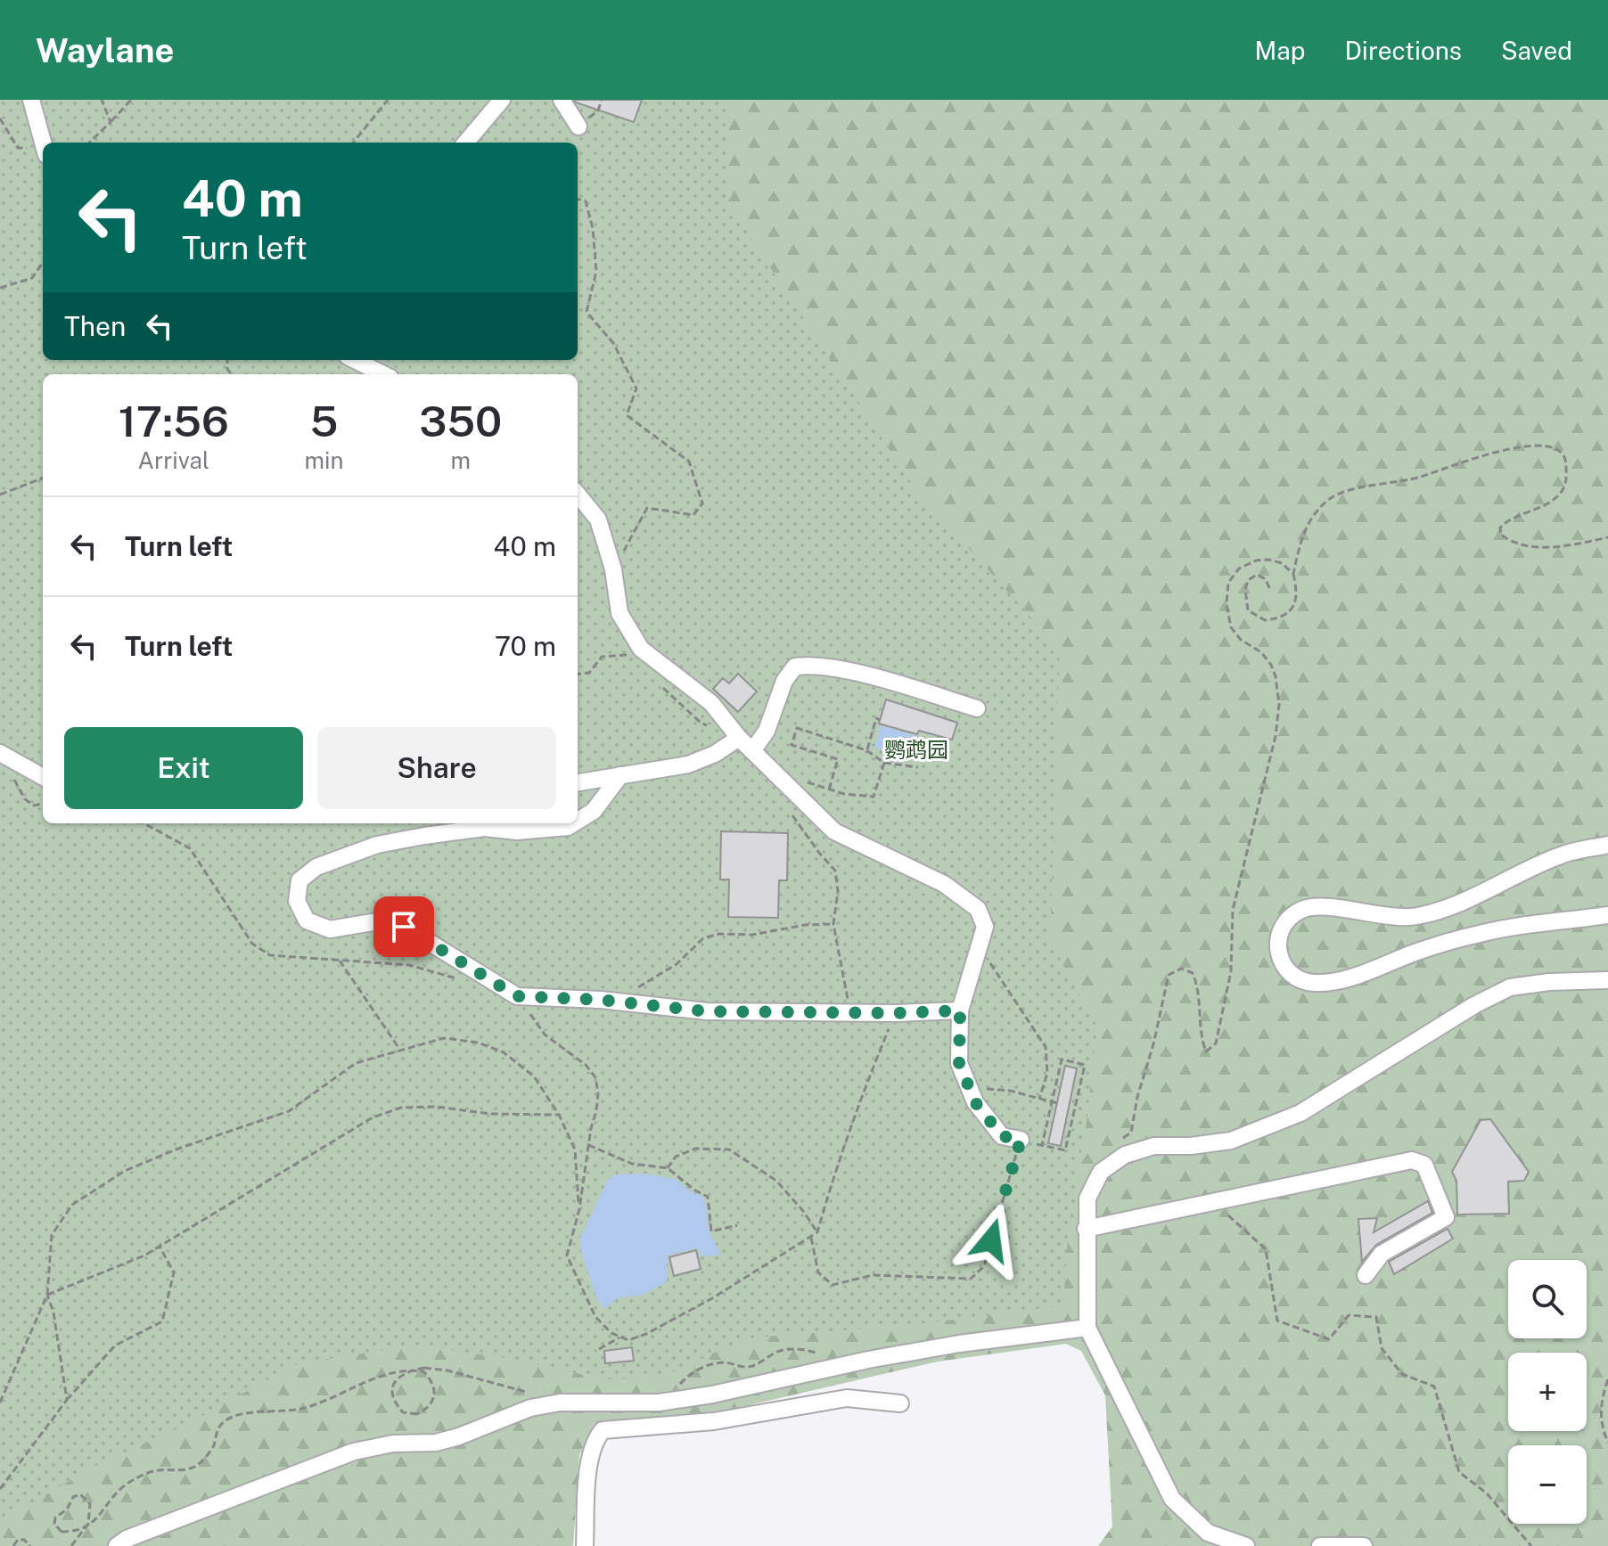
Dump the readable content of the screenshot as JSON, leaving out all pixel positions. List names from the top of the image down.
{
  "parks": ["鹦鹉园"],
  "page": {
    "header": "Waylane",
    "nav": ["Map", "Directions", "Saved"],
    "turn": ["40 m", "Turn left"],
    "then": "Then",
    "eta": [
      "17:56",
      "Arrival",
      "5",
      "min",
      "350",
      "m"
    ],
    "list": [
      {
        "name": "Turn left",
        "value": "40 m"
      },
      {
        "name": "Turn left",
        "value": "70 m"
      }
    ],
    "buttons": ["Exit", "Share"],
    "map_buttons": ["+", "−"]
  }
}
